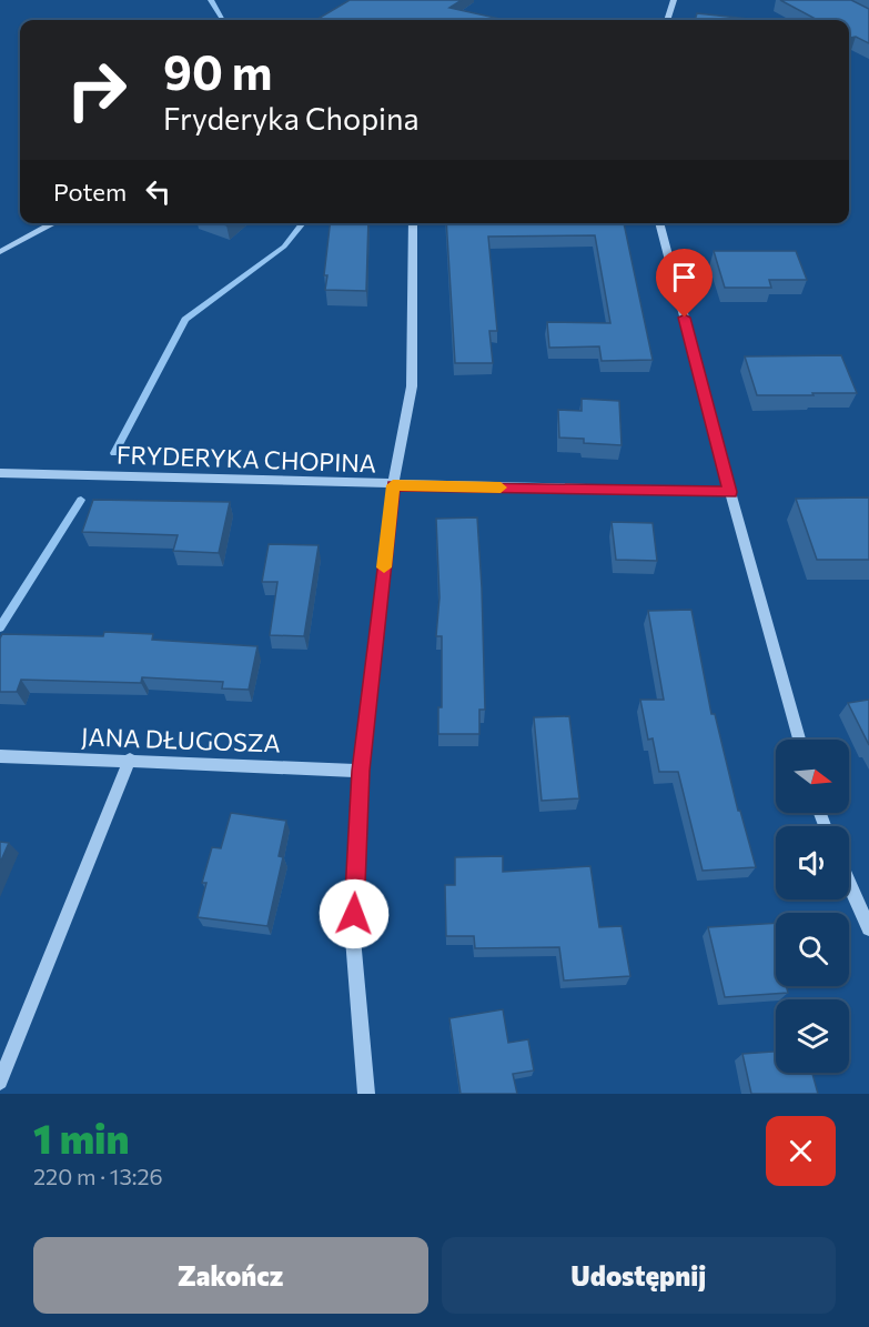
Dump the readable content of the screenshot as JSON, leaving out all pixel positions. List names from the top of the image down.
{
  "streets": {
    "street": ["FRYDERYKA CHOPINA", "JANA DŁUGOSZA"]
  },
  "north": "right",
  "page": {
    "turn": ["90 m", "Fryderyka Chopina"],
    "then": "Potem",
    "heading": ["1 min", "220 m · 13:26"],
    "buttons": ["Zakończ", "Udostępnij"]
  }
}
